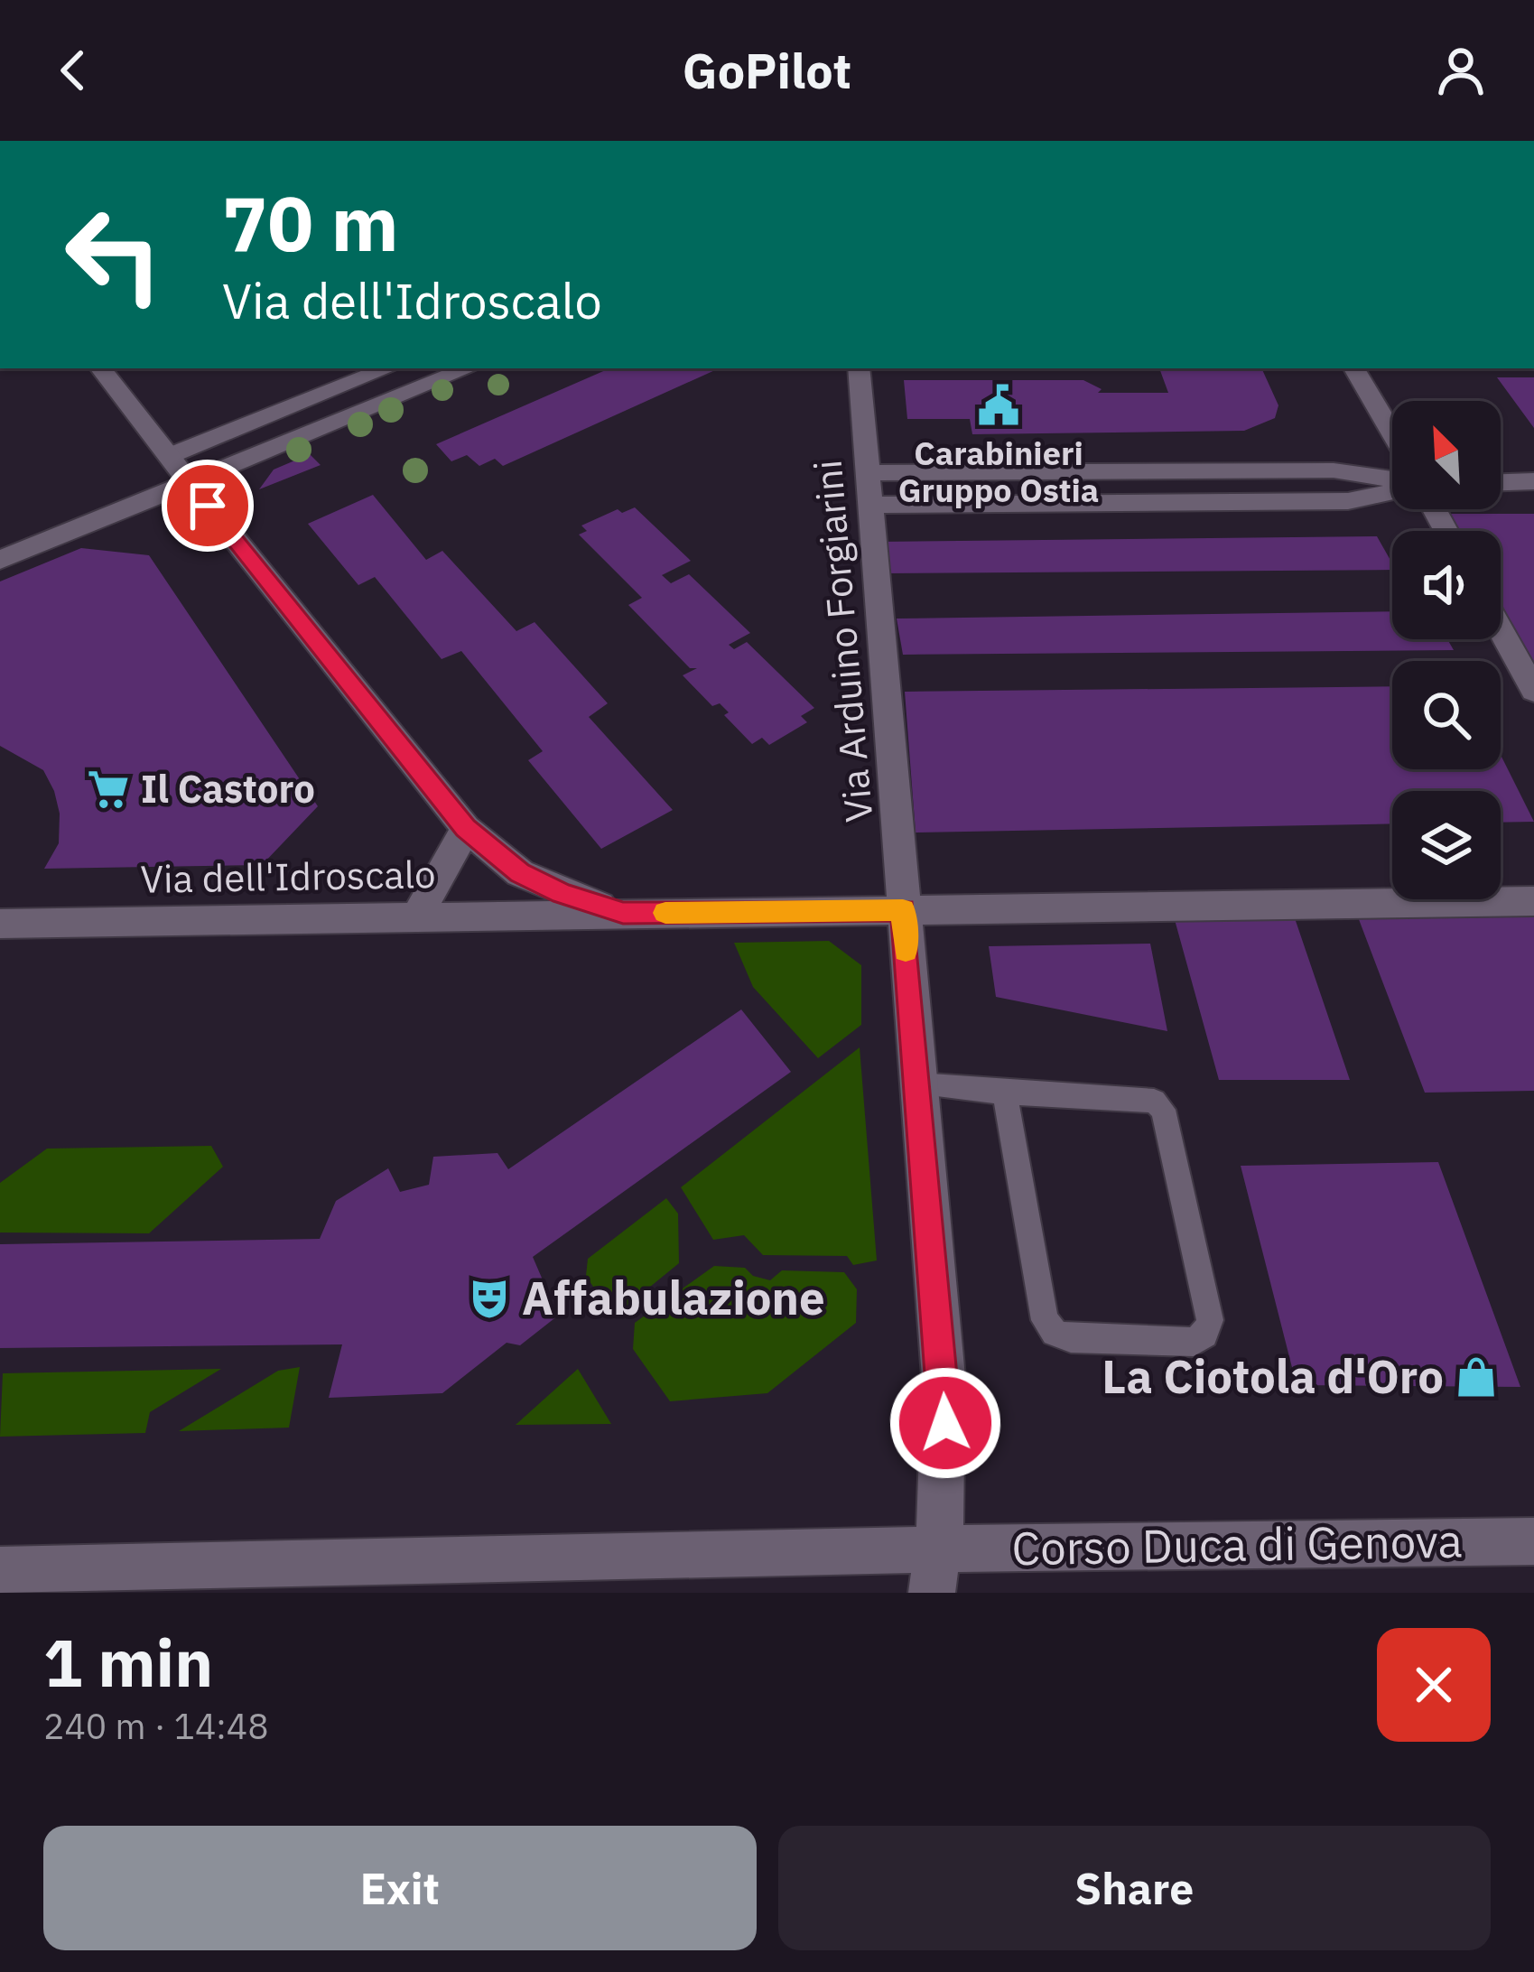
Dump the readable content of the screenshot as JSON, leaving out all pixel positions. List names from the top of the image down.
{
  "streets": {
    "street": ["Via Arduino Forgiarini", "Via dell'Idroscalo", "Corso Duca di Genova"]
  },
  "crossings": [
    ["Via Arduino Forgiarini", "Via dell'Idroscalo"],
    ["Via Arduino Forgiarini", "Corso Duca di Genova"]
  ],
  "places": {
    "public building": ["Carabinieri Gruppo Ostia"],
    "supermarket": ["Il Castoro"],
    "theatre": ["Affabulazione"],
    "shop": ["La Ciotola d'Oro"]
  },
  "north": "top left",
  "page": {
    "header": "GoPilot",
    "turn": ["70 m", "Via dell'Idroscalo"],
    "heading": ["1 min", "240 m · 14:48"],
    "buttons": ["Exit", "Share"]
  }
}
